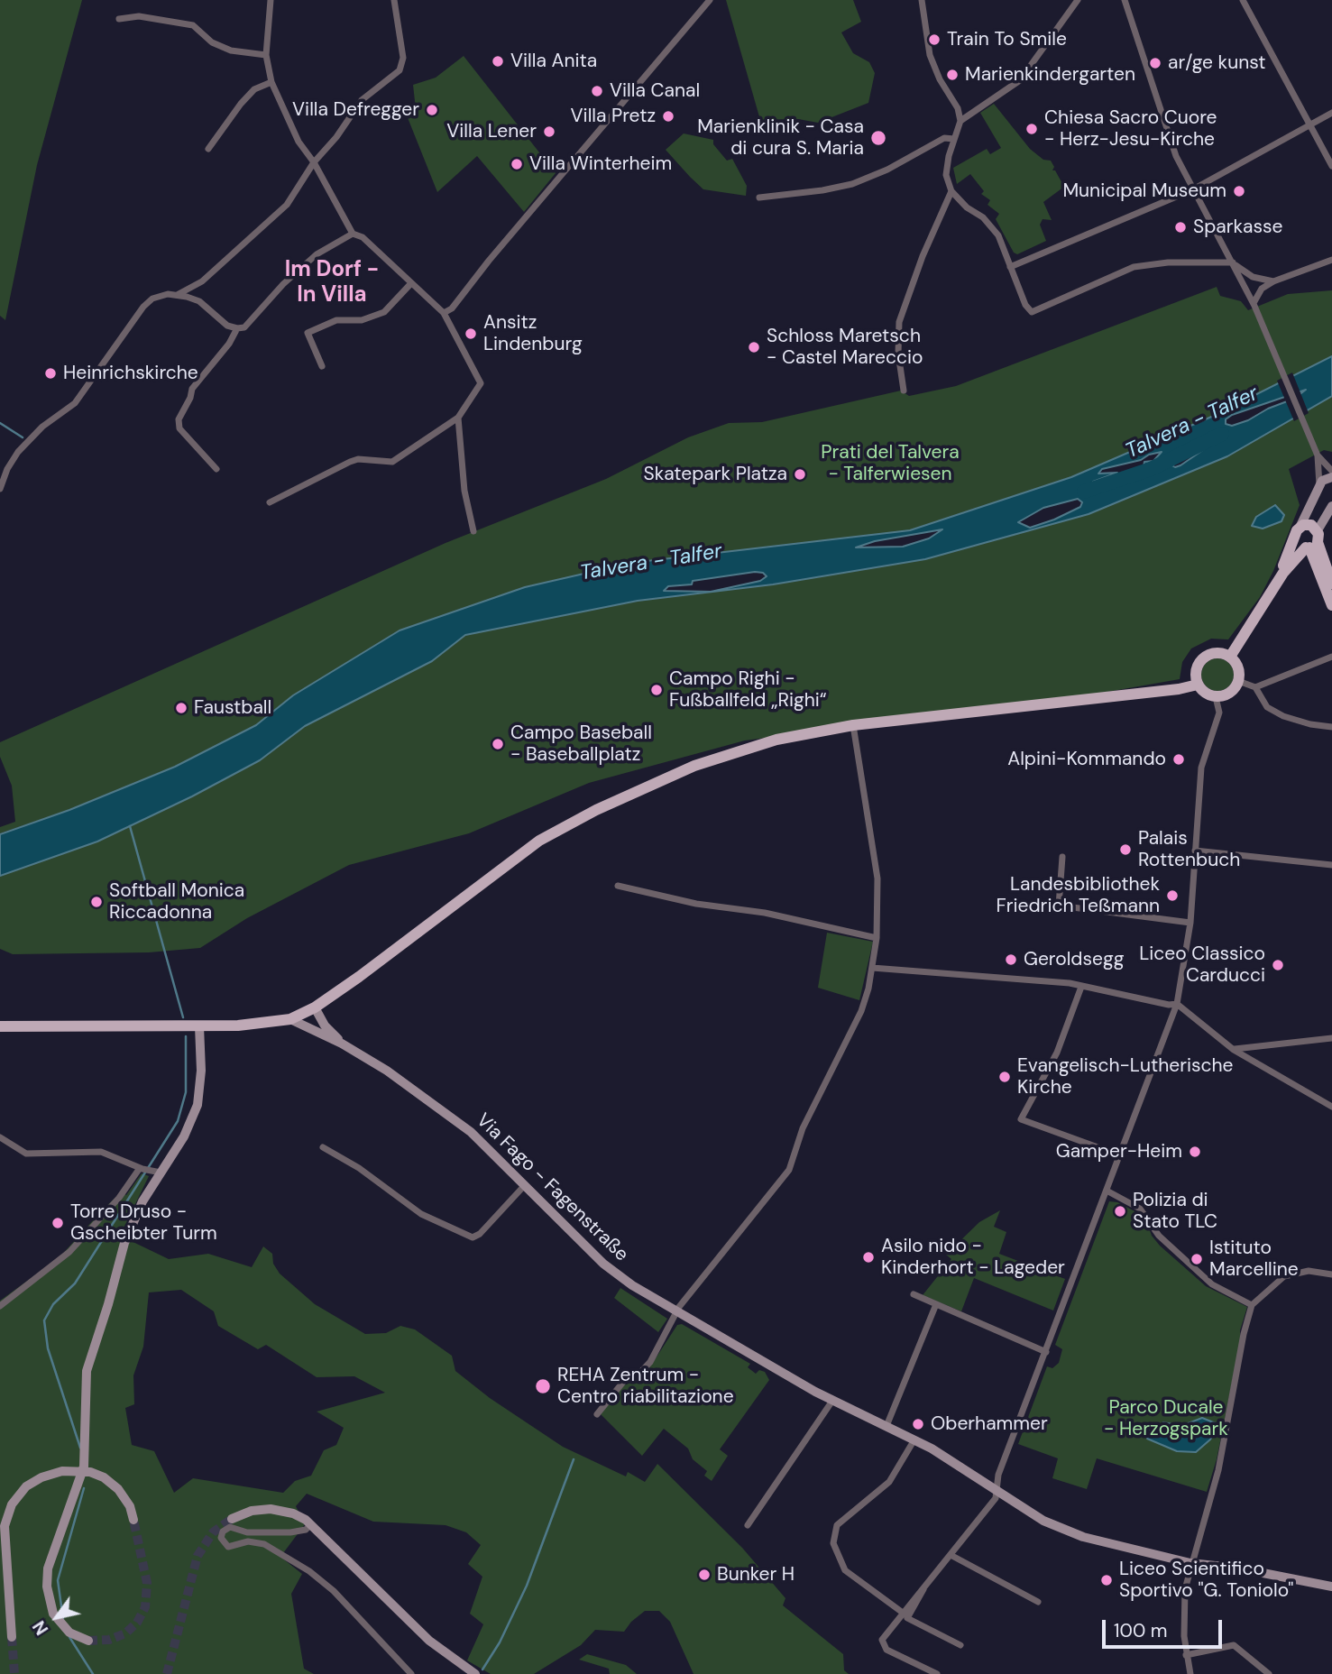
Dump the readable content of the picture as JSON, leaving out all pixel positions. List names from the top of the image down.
{
  "streets": {
    "street": ["Via Fago - Fagenstraße"]
  },
  "districts": ["Im Dorf - In Villa"],
  "water": ["Talvera - Talfer"],
  "parks": ["Prati del Talvera - Talferwiesen", "Parco Ducale - Herzogspark"],
  "places": [
    "Train To Smile",
    "Villa Anita",
    "ar/ge kunst",
    "Marienkindergarten",
    "Villa Canal",
    "Villa Defregger",
    "Villa Pretz",
    "Chiesa Sacro Cuore - Herz-Jesu-Kirche",
    "Villa Lener",
    "Marienklinik - Casa di cura S. Maria",
    "Villa Winterheim",
    "Municipal Museum",
    "Sparkasse",
    "Ansitz Lindenburg",
    "Schloss Maretsch - Castel Mareccio",
    "Heinrichskirche",
    "Skatepark Platza",
    "Campo Righi - Fußballfeld „Righi“",
    "Faustball",
    "Campo Baseball - Baseballplatz",
    "Alpini-Kommando",
    "Palais Rottenbuch",
    "Landesbibliothek Friedrich Teßmann",
    "Softball Monica Riccadonna",
    "Geroldsegg",
    "Liceo Classico Carducci",
    "Evangelisch-Lutherische Kirche",
    "Gamper-Heim",
    "Polizia di Stato TLC",
    "Torre Druso - Gscheibter Turm",
    "Asilo nido - Kinderhort - Lageder",
    "Istituto Marcelline",
    "REHA Zentrum - Centro riabilitazione",
    "Oberhammer",
    "Bunker H",
    "Liceo Scientifico Sportivo \"G. Toniolo\""
  ],
  "scale_bar": "100 m",
  "north": "bottom left"
}
